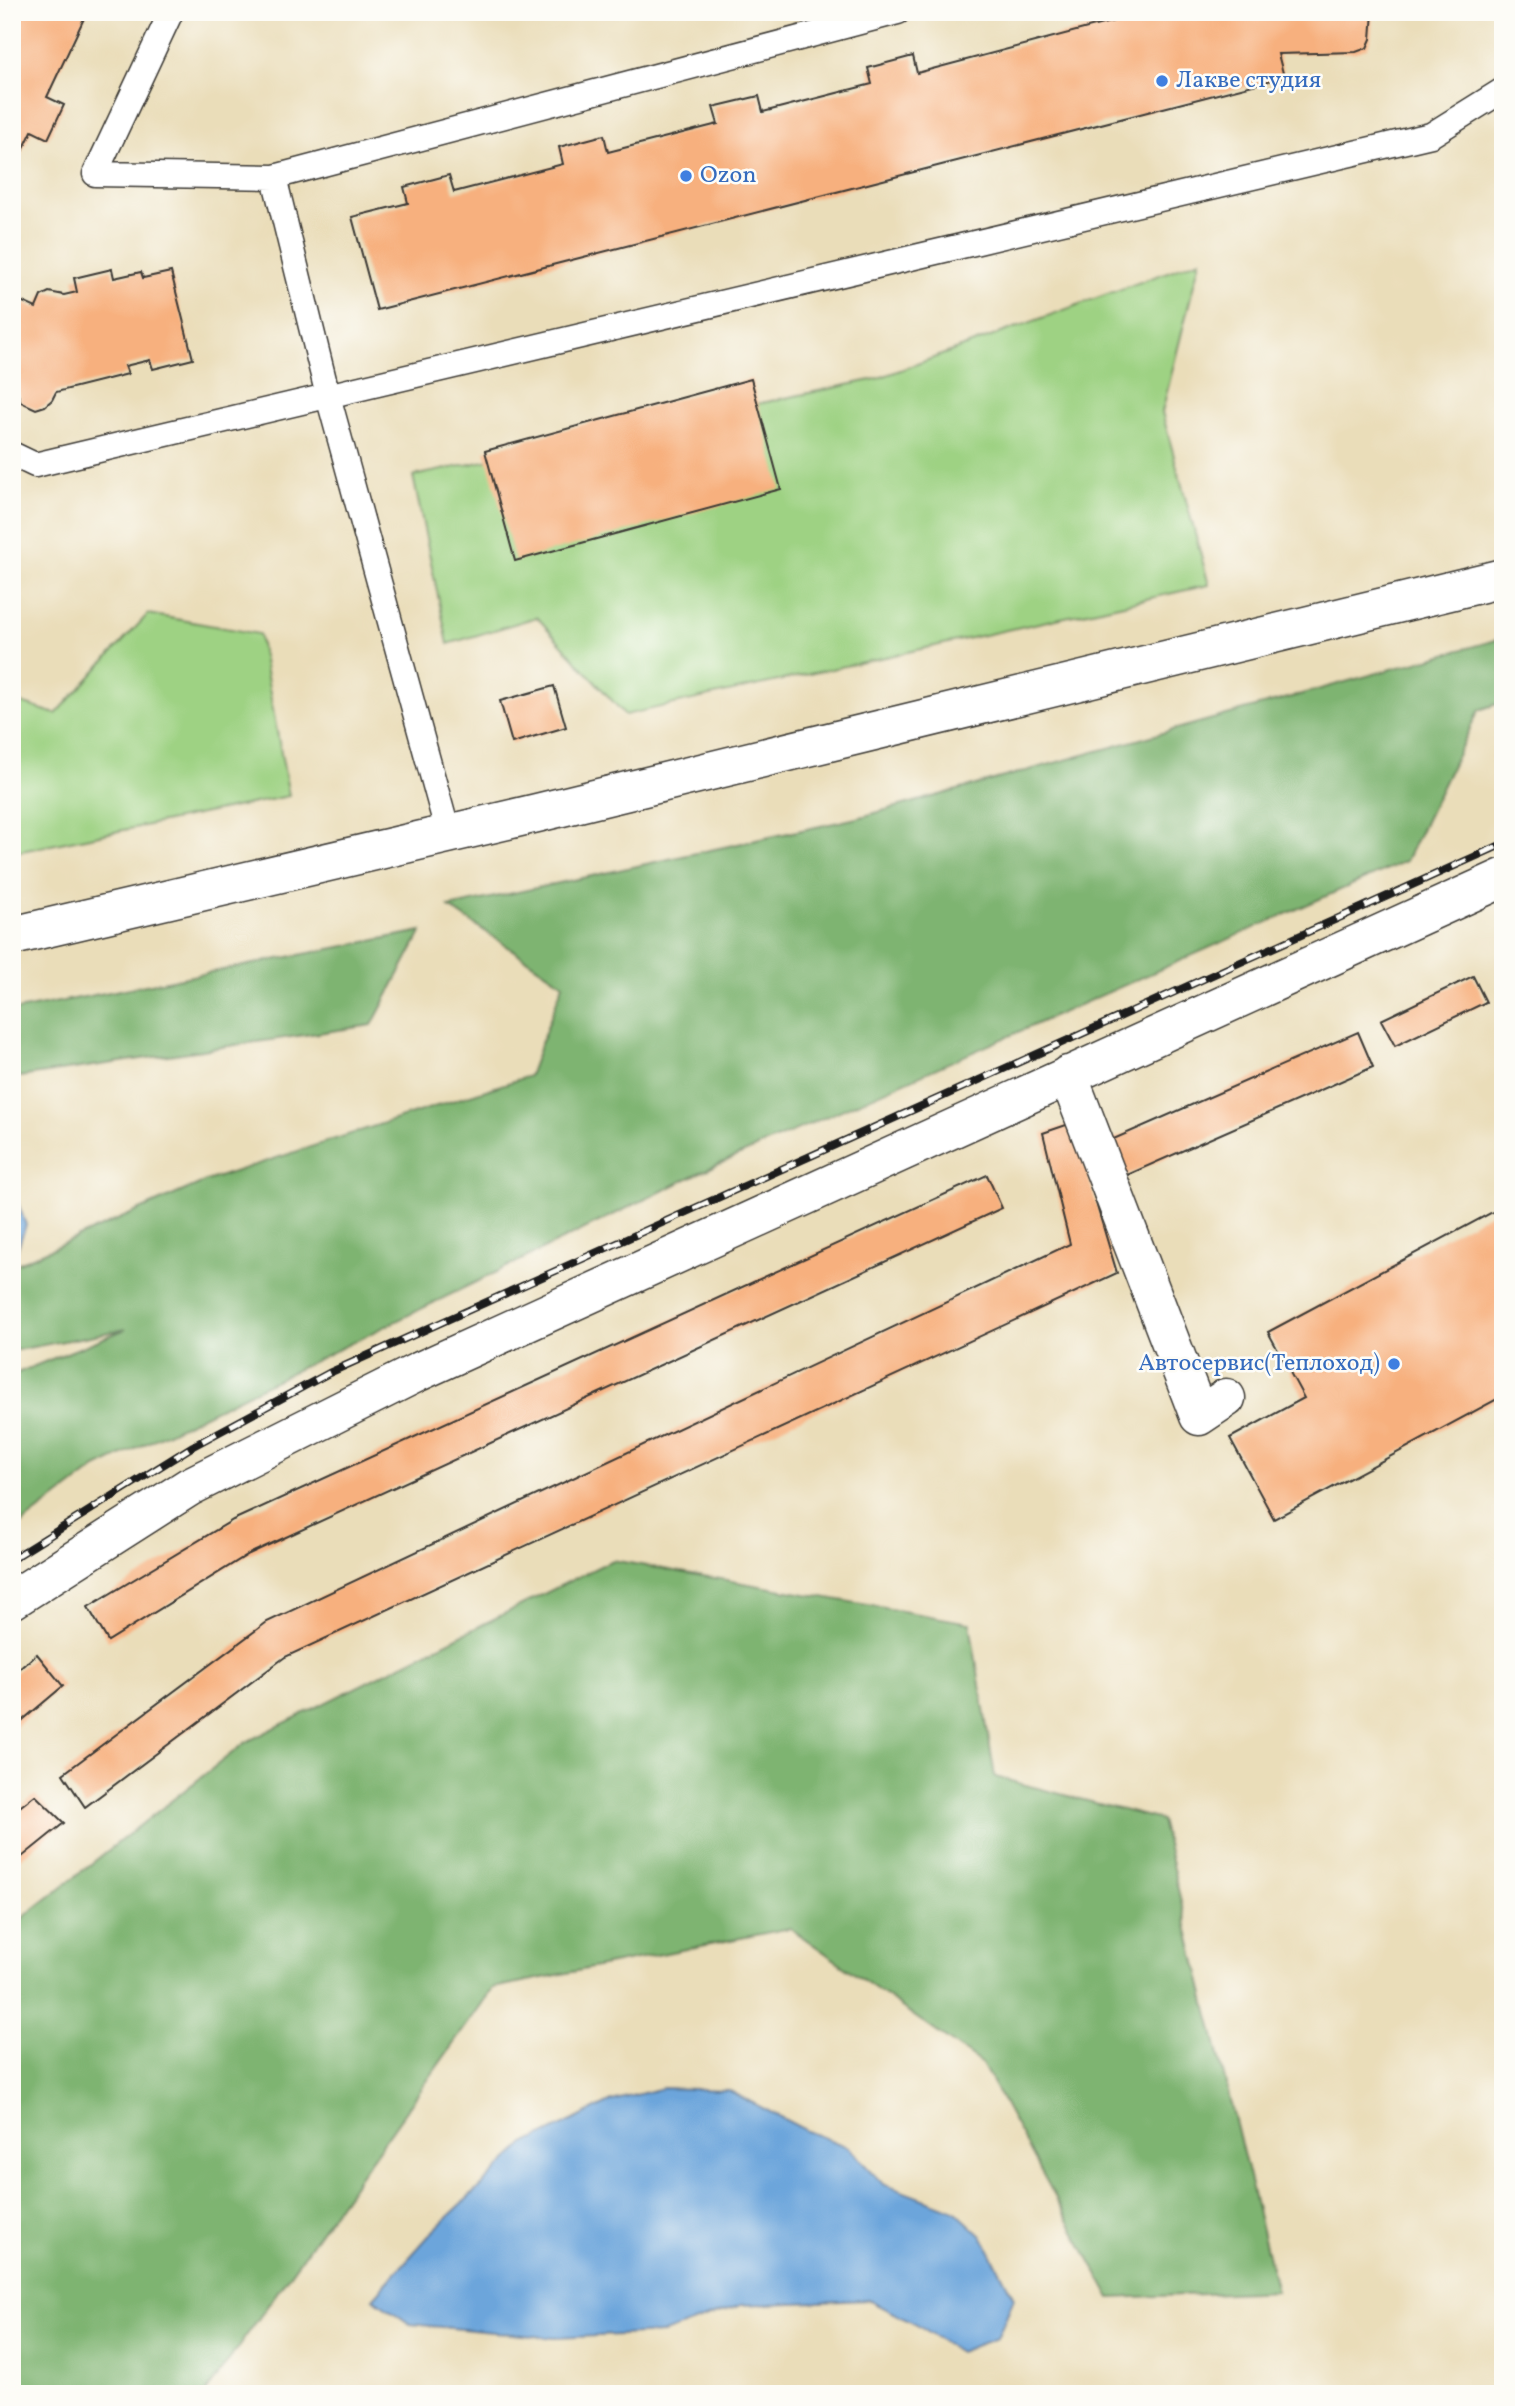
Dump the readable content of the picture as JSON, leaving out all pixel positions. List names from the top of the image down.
{
  "places": ["Лакве студия", "Ozon", "Автосервис(Теплоход)"]
}
